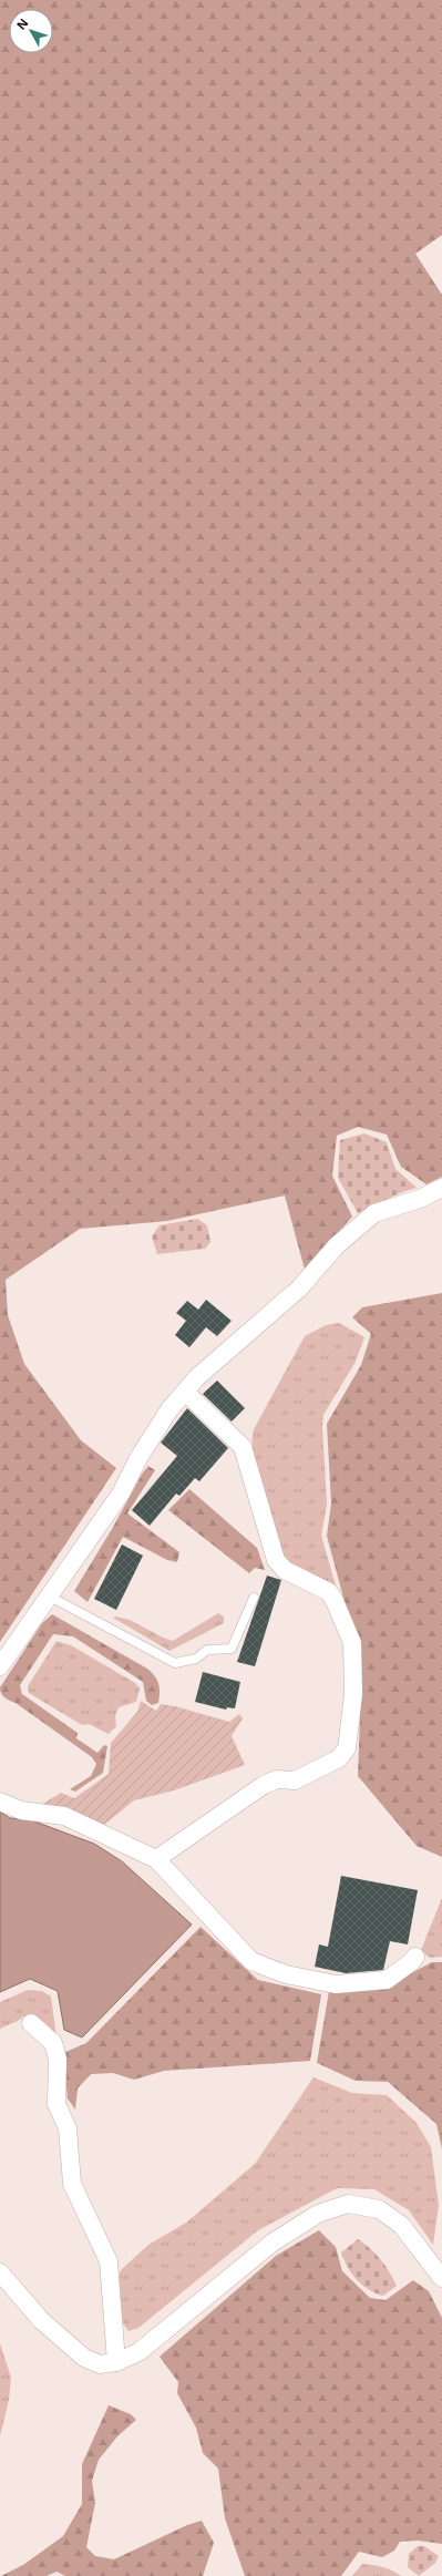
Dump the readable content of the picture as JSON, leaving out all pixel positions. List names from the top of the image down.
{
  "north": "top left"
}
